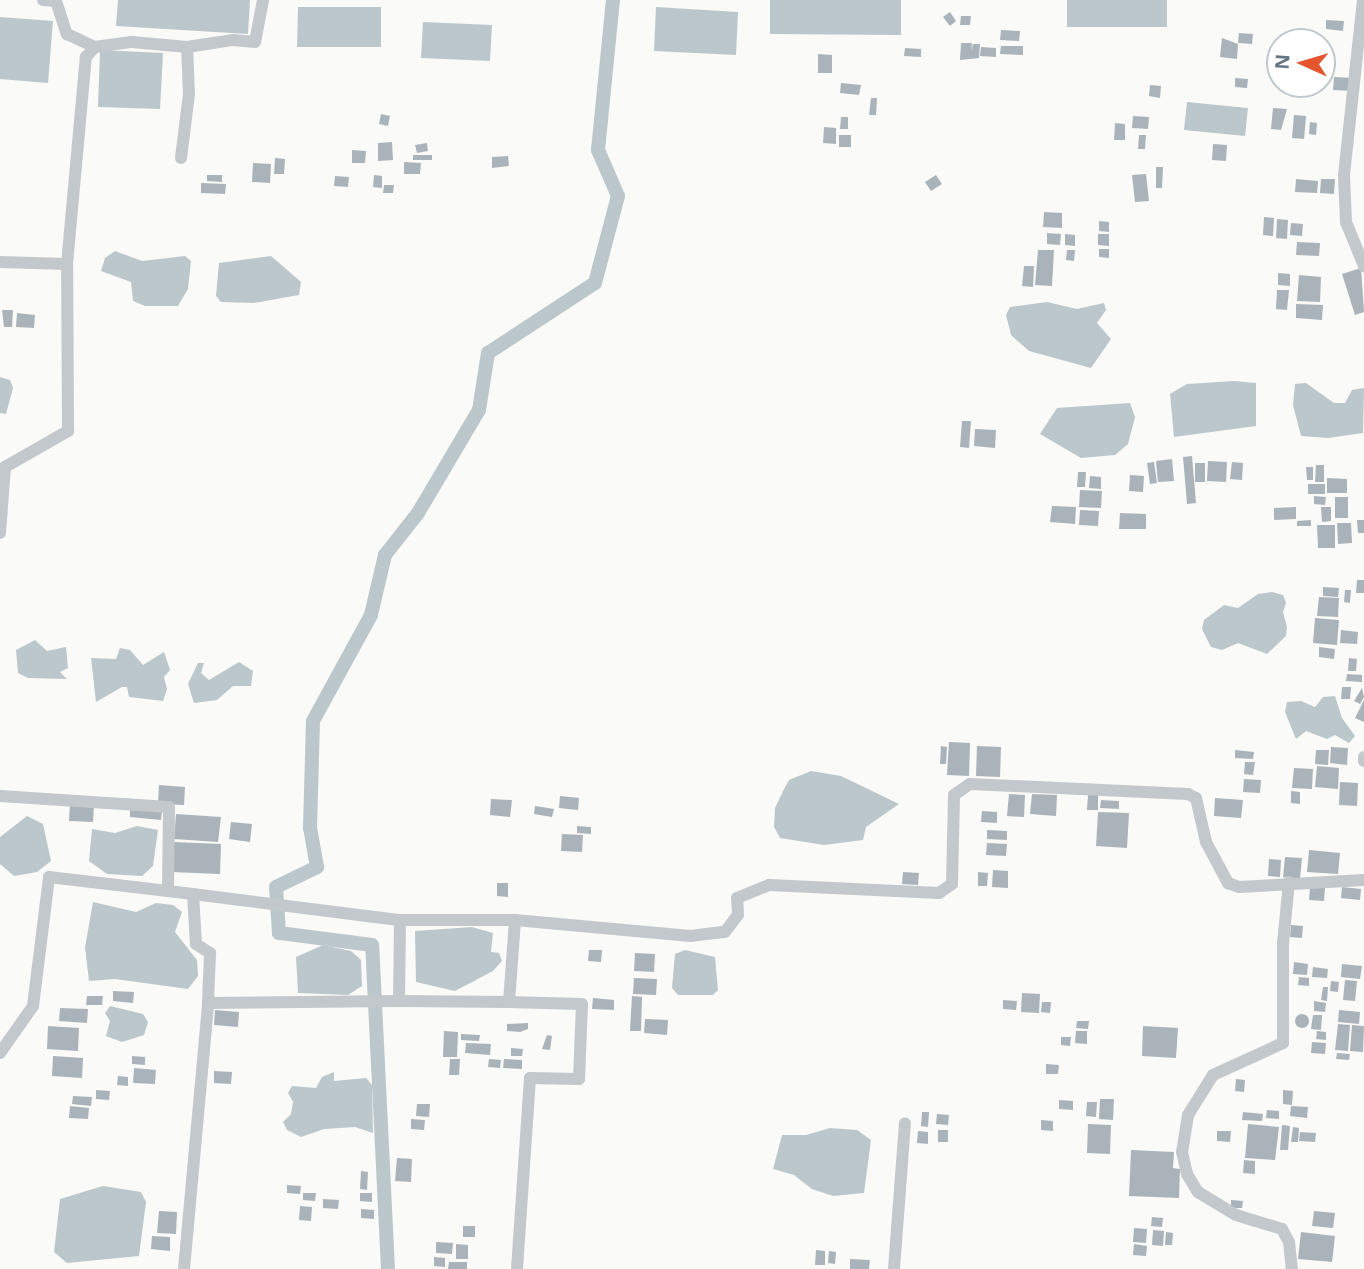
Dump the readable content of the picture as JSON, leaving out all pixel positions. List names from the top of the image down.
{
  "north": "left"
}
